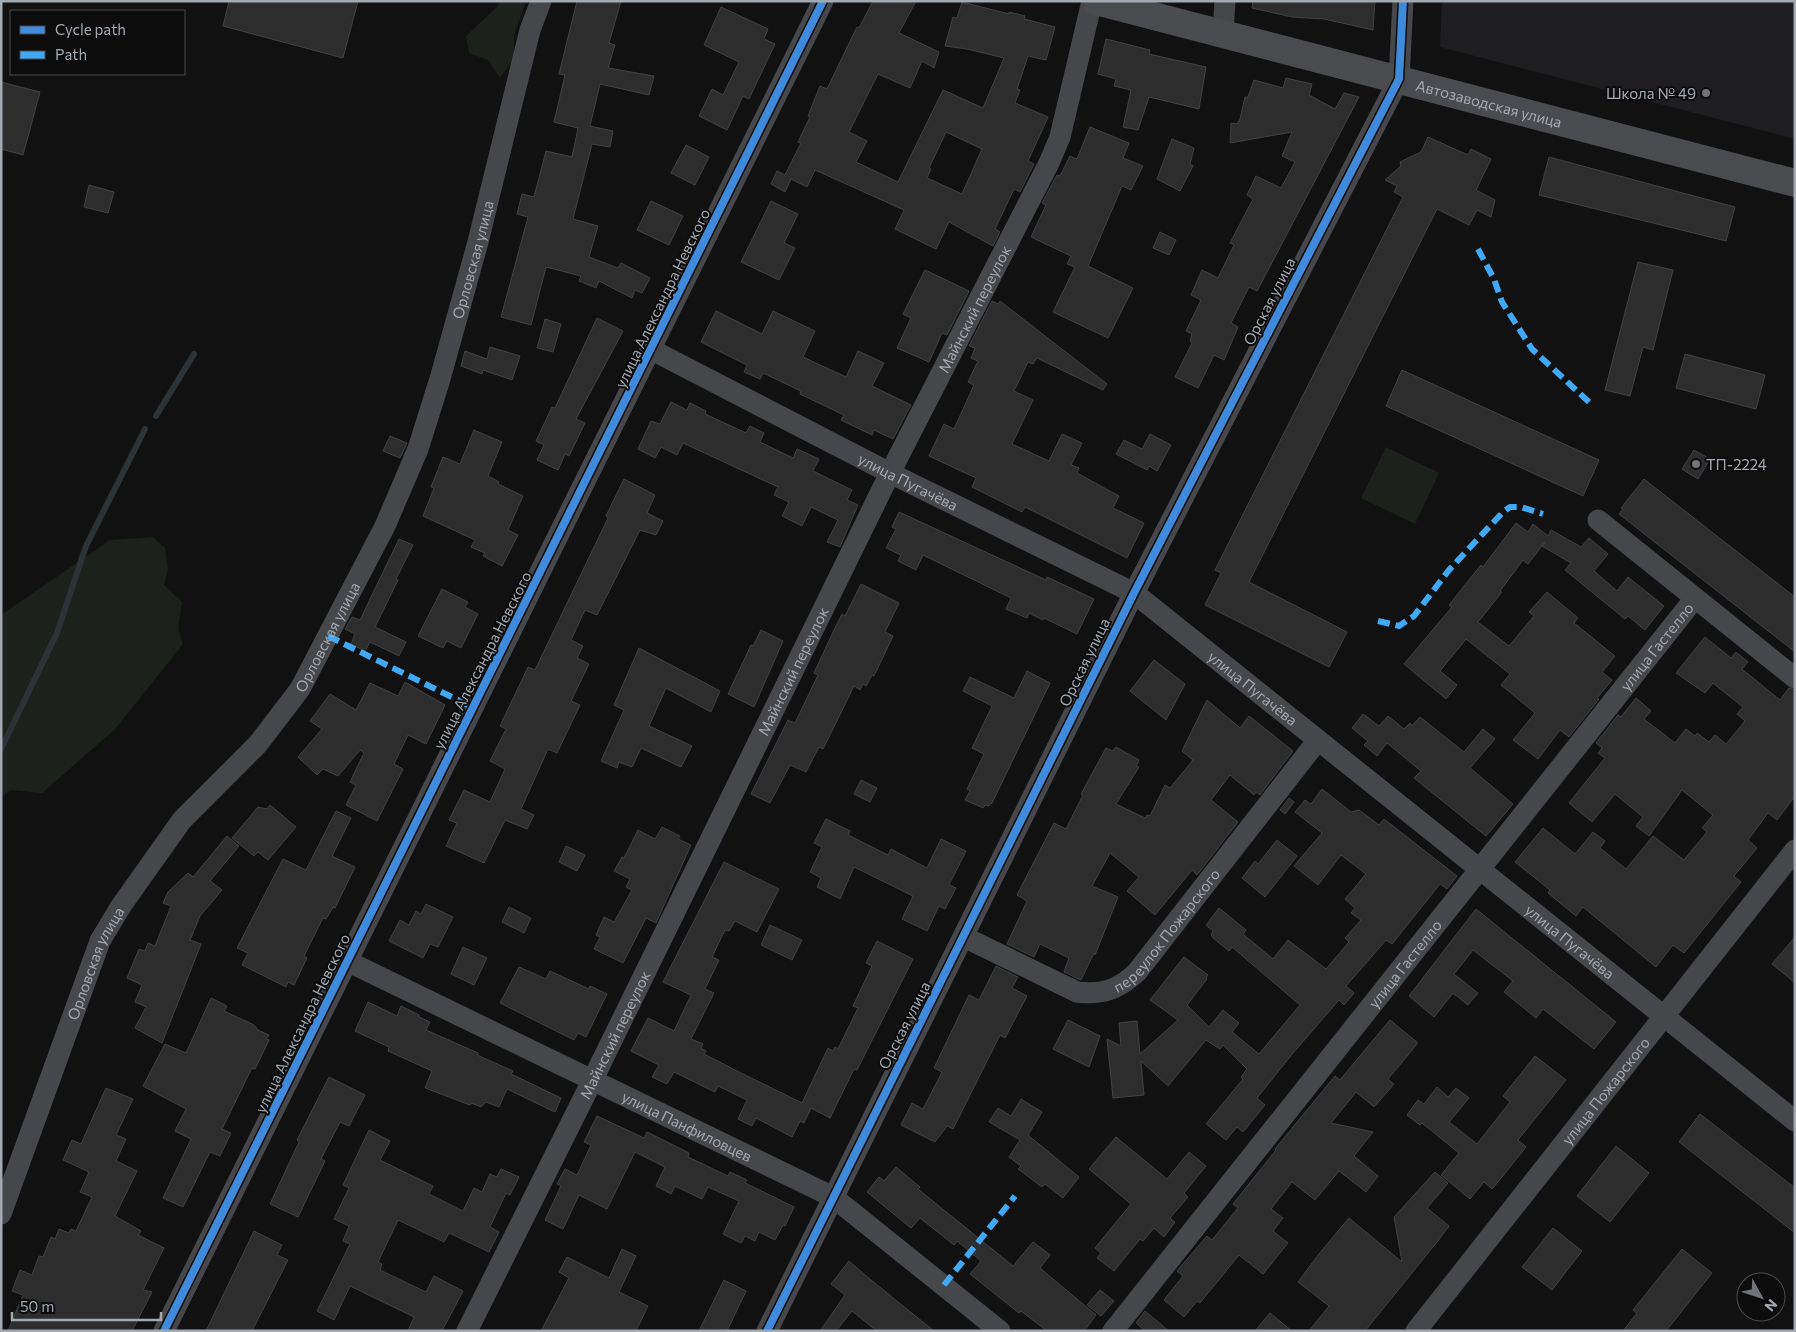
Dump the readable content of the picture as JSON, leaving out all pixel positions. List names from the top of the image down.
{
  "streets": {
    "street": [
      "Автозаводская улица",
      "Орловская улица",
      "улица Александра Невского",
      "Орская улица",
      "Майнский переулок",
      "улица Пугачёва",
      "улица Гастелло",
      "переулок Пожарского",
      "улица Пожарского",
      "улица Панфиловцев"
    ]
  },
  "crossings": [
    ["Автозаводская улица", "Орская улица"],
    ["улица Александра Невского", "улица Пугачёва"],
    ["улица Александра Невского", "улица Панфиловцев"],
    ["Орская улица", "улица Пугачёва"],
    ["Орская улица", "переулок Пожарского"],
    ["Орская улица", "улица Панфиловцев"],
    ["Майнский переулок", "улица Пугачёва"],
    ["Майнский переулок", "улица Панфиловцев"],
    ["улица Пугачёва", "улица Гастелло"],
    ["улица Пугачёва", "переулок Пожарского"],
    ["улица Пугачёва", "улица Пожарского"]
  ],
  "places": ["Школа № 49", "ТП-2224"],
  "legend": ["Cycle path", "Path"],
  "scale_bar": "50 m",
  "north": "bottom right"
}
